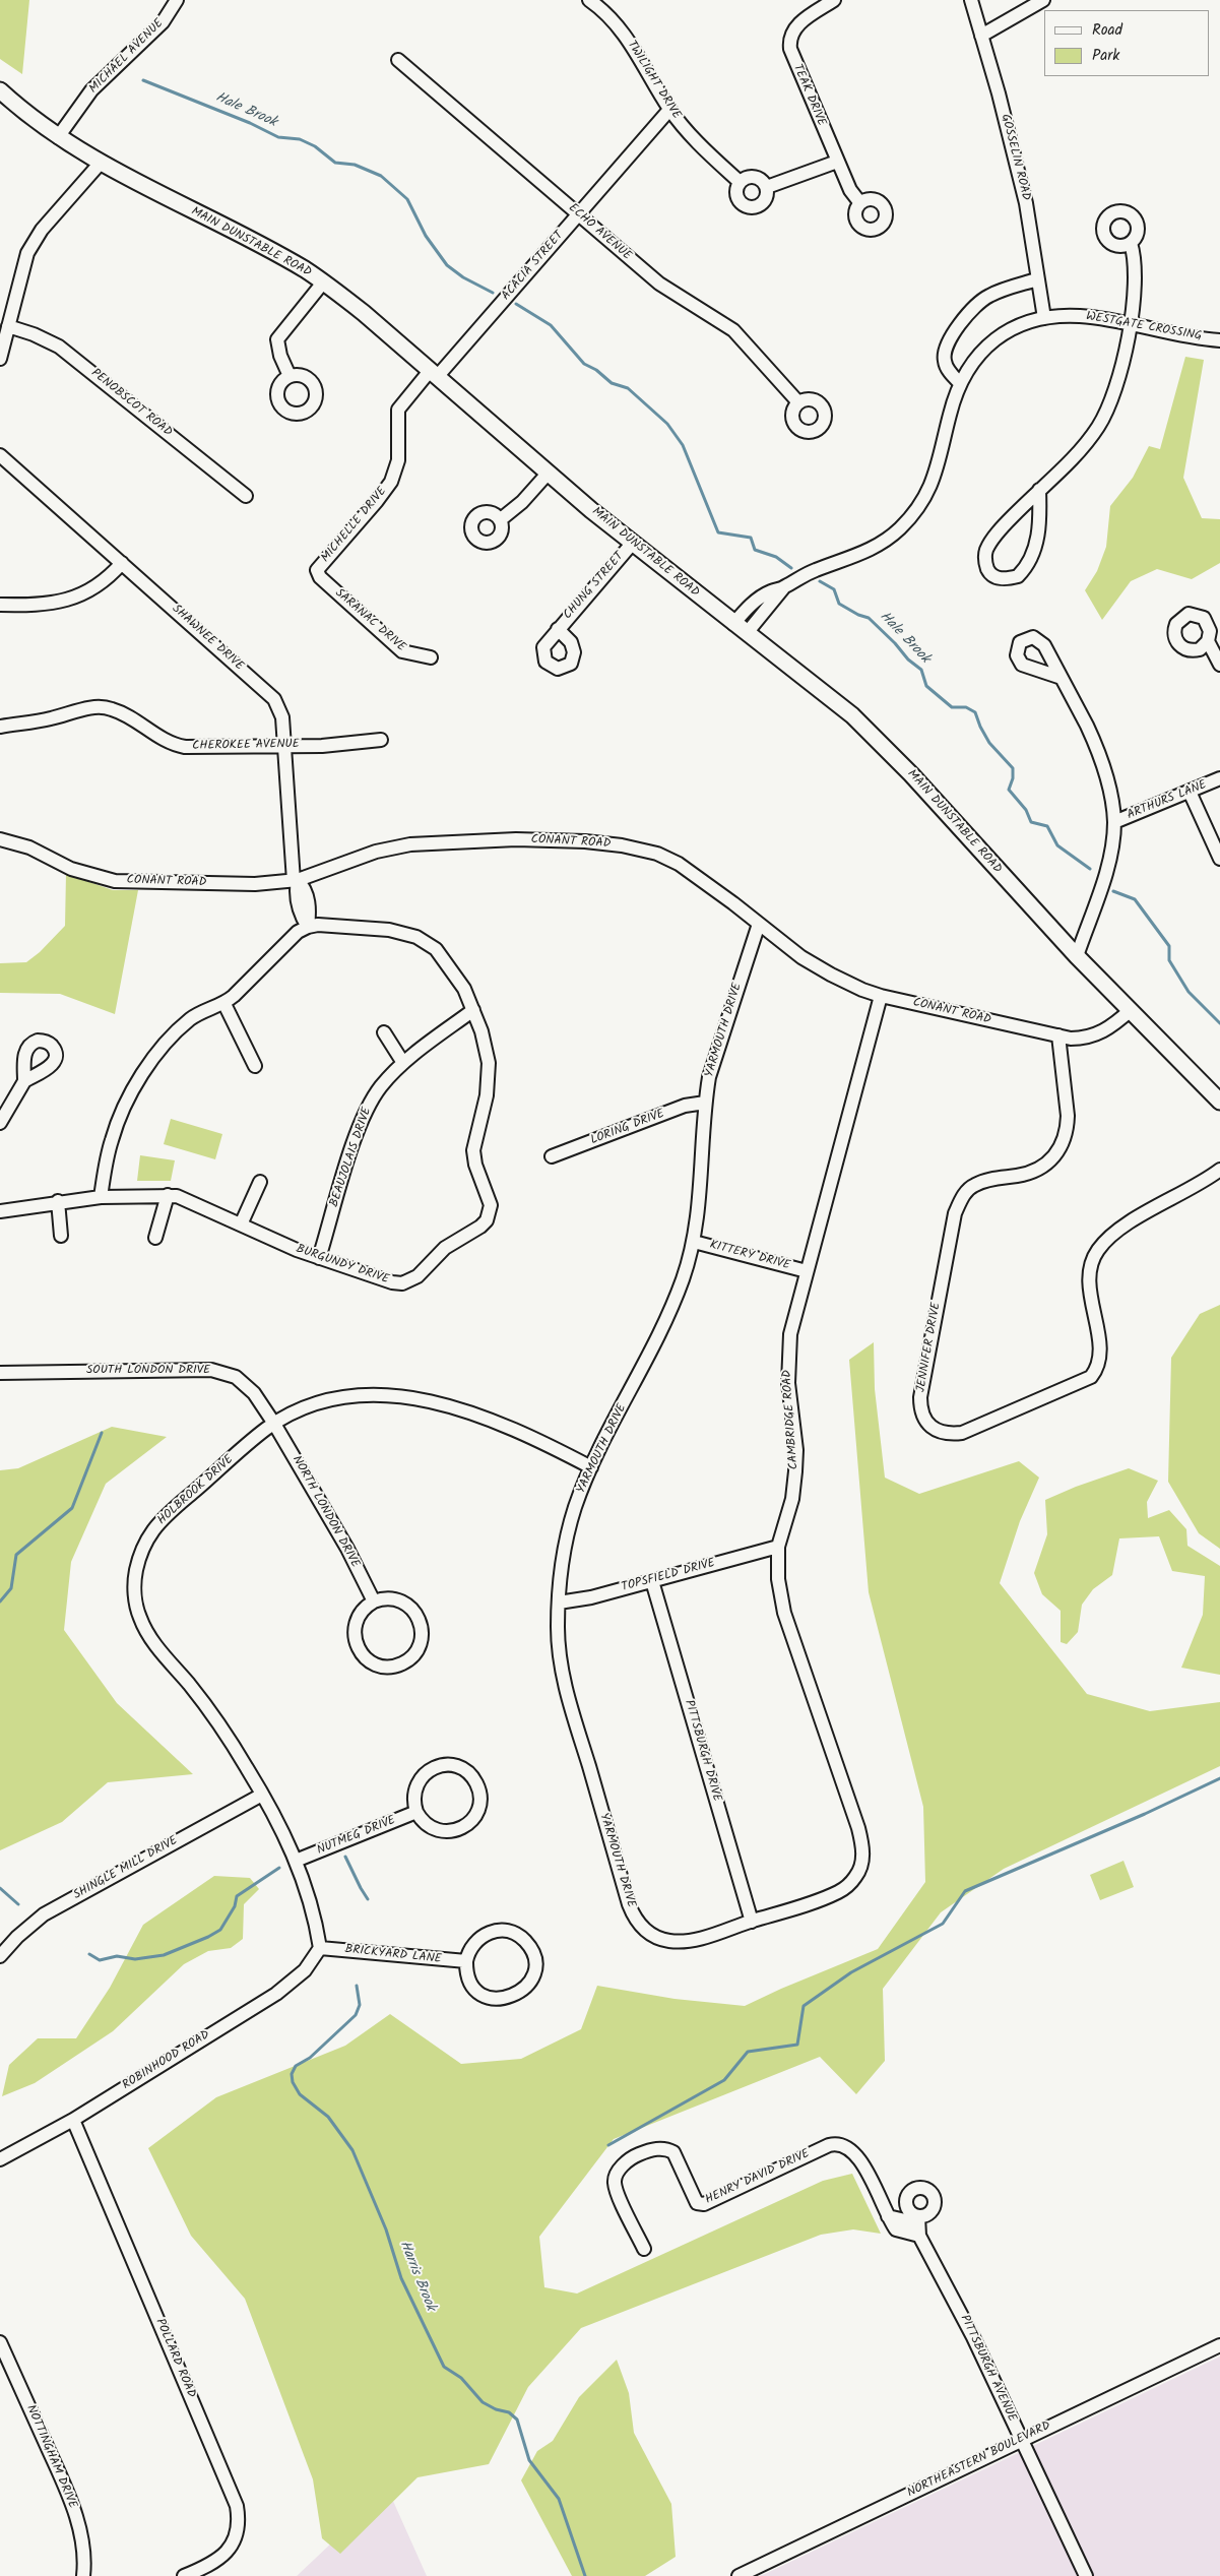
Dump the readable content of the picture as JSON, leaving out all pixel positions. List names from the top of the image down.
{
  "streets": {
    "main road": ["MAIN DUNSTABLE ROAD"],
    "street": [
      "MICHAEL AVENUE",
      "TWILIGHT DRIVE",
      "TEAK DRIVE",
      "GOSSELIN ROAD",
      "ECHO AVENUE",
      "ACACIA STREET",
      "WESTGATE CROSSING",
      "PENOBSCOT ROAD",
      "MICHELLE DRIVE",
      "CHUNG STREET",
      "SARANAC DRIVE",
      "SHAWNEE DRIVE",
      "CHEROKEE AVENUE",
      "ARTHURS LANE",
      "CONANT ROAD",
      "YARMOUTH DRIVE",
      "LORING DRIVE",
      "BEAUJOLAIS DRIVE",
      "KITTERY DRIVE",
      "BURGUNDY DRIVE",
      "JENNIFER DRIVE",
      "SOUTH LONDON DRIVE",
      "CAMBRIDGE ROAD",
      "HOLBROOK DRIVE",
      "NORTH LONDON DRIVE",
      "TOPSFIELD DRIVE",
      "PITTSBURGH DRIVE",
      "NUTMEG DRIVE",
      "SHINGLE MILL DRIVE",
      "BRICKYARD LANE",
      "ROBINHOOD ROAD",
      "HENRY DAVID DRIVE",
      "POLLARD ROAD",
      "PITTSBURGH AVENUE",
      "NOTTINGHAM DRIVE",
      "NORTHEASTERN BOULEVARD"
    ]
  },
  "crossings": [
    ["MICHAEL AVENUE", "MAIN DUNSTABLE ROAD"],
    ["TWILIGHT DRIVE", "ACACIA STREET"],
    ["GOSSELIN ROAD", "WESTGATE CROSSING"],
    ["ECHO AVENUE", "ACACIA STREET"],
    ["MAIN DUNSTABLE ROAD", "ACACIA STREET"],
    ["MAIN DUNSTABLE ROAD", "WESTGATE CROSSING"],
    ["MAIN DUNSTABLE ROAD", "MICHELLE DRIVE"],
    ["MAIN DUNSTABLE ROAD", "CHUNG STREET"],
    ["MAIN DUNSTABLE ROAD", "CONANT ROAD"],
    ["ACACIA STREET", "MICHELLE DRIVE"],
    ["MICHELLE DRIVE", "SARANAC DRIVE"],
    ["SHAWNEE DRIVE", "CHEROKEE AVENUE"],
    ["SHAWNEE DRIVE", "CONANT ROAD"],
    ["CONANT ROAD", "YARMOUTH DRIVE"],
    ["CONANT ROAD", "JENNIFER DRIVE"],
    ["CONANT ROAD", "CAMBRIDGE ROAD"],
    ["YARMOUTH DRIVE", "LORING DRIVE"],
    ["YARMOUTH DRIVE", "KITTERY DRIVE"],
    ["YARMOUTH DRIVE", "CAMBRIDGE ROAD"],
    ["YARMOUTH DRIVE", "HOLBROOK DRIVE"],
    ["YARMOUTH DRIVE", "TOPSFIELD DRIVE"],
    ["YARMOUTH DRIVE", "PITTSBURGH DRIVE"],
    ["BEAUJOLAIS DRIVE", "BURGUNDY DRIVE"],
    ["KITTERY DRIVE", "CAMBRIDGE ROAD"],
    ["SOUTH LONDON DRIVE", "HOLBROOK DRIVE"],
    ["SOUTH LONDON DRIVE", "NORTH LONDON DRIVE"],
    ["CAMBRIDGE ROAD", "TOPSFIELD DRIVE"],
    ["CAMBRIDGE ROAD", "PITTSBURGH DRIVE"],
    ["HOLBROOK DRIVE", "NORTH LONDON DRIVE"],
    ["HOLBROOK DRIVE", "NUTMEG DRIVE"],
    ["HOLBROOK DRIVE", "SHINGLE MILL DRIVE"],
    ["HOLBROOK DRIVE", "BRICKYARD LANE"],
    ["HOLBROOK DRIVE", "ROBINHOOD ROAD"],
    ["TOPSFIELD DRIVE", "PITTSBURGH DRIVE"],
    ["BRICKYARD LANE", "ROBINHOOD ROAD"],
    ["ROBINHOOD ROAD", "POLLARD ROAD"],
    ["HENRY DAVID DRIVE", "PITTSBURGH AVENUE"],
    ["PITTSBURGH AVENUE", "NORTHEASTERN BOULEVARD"]
  ],
  "water": ["Hale Brook", "Harris Brook"],
  "legend": ["Road", "Park"]
}
